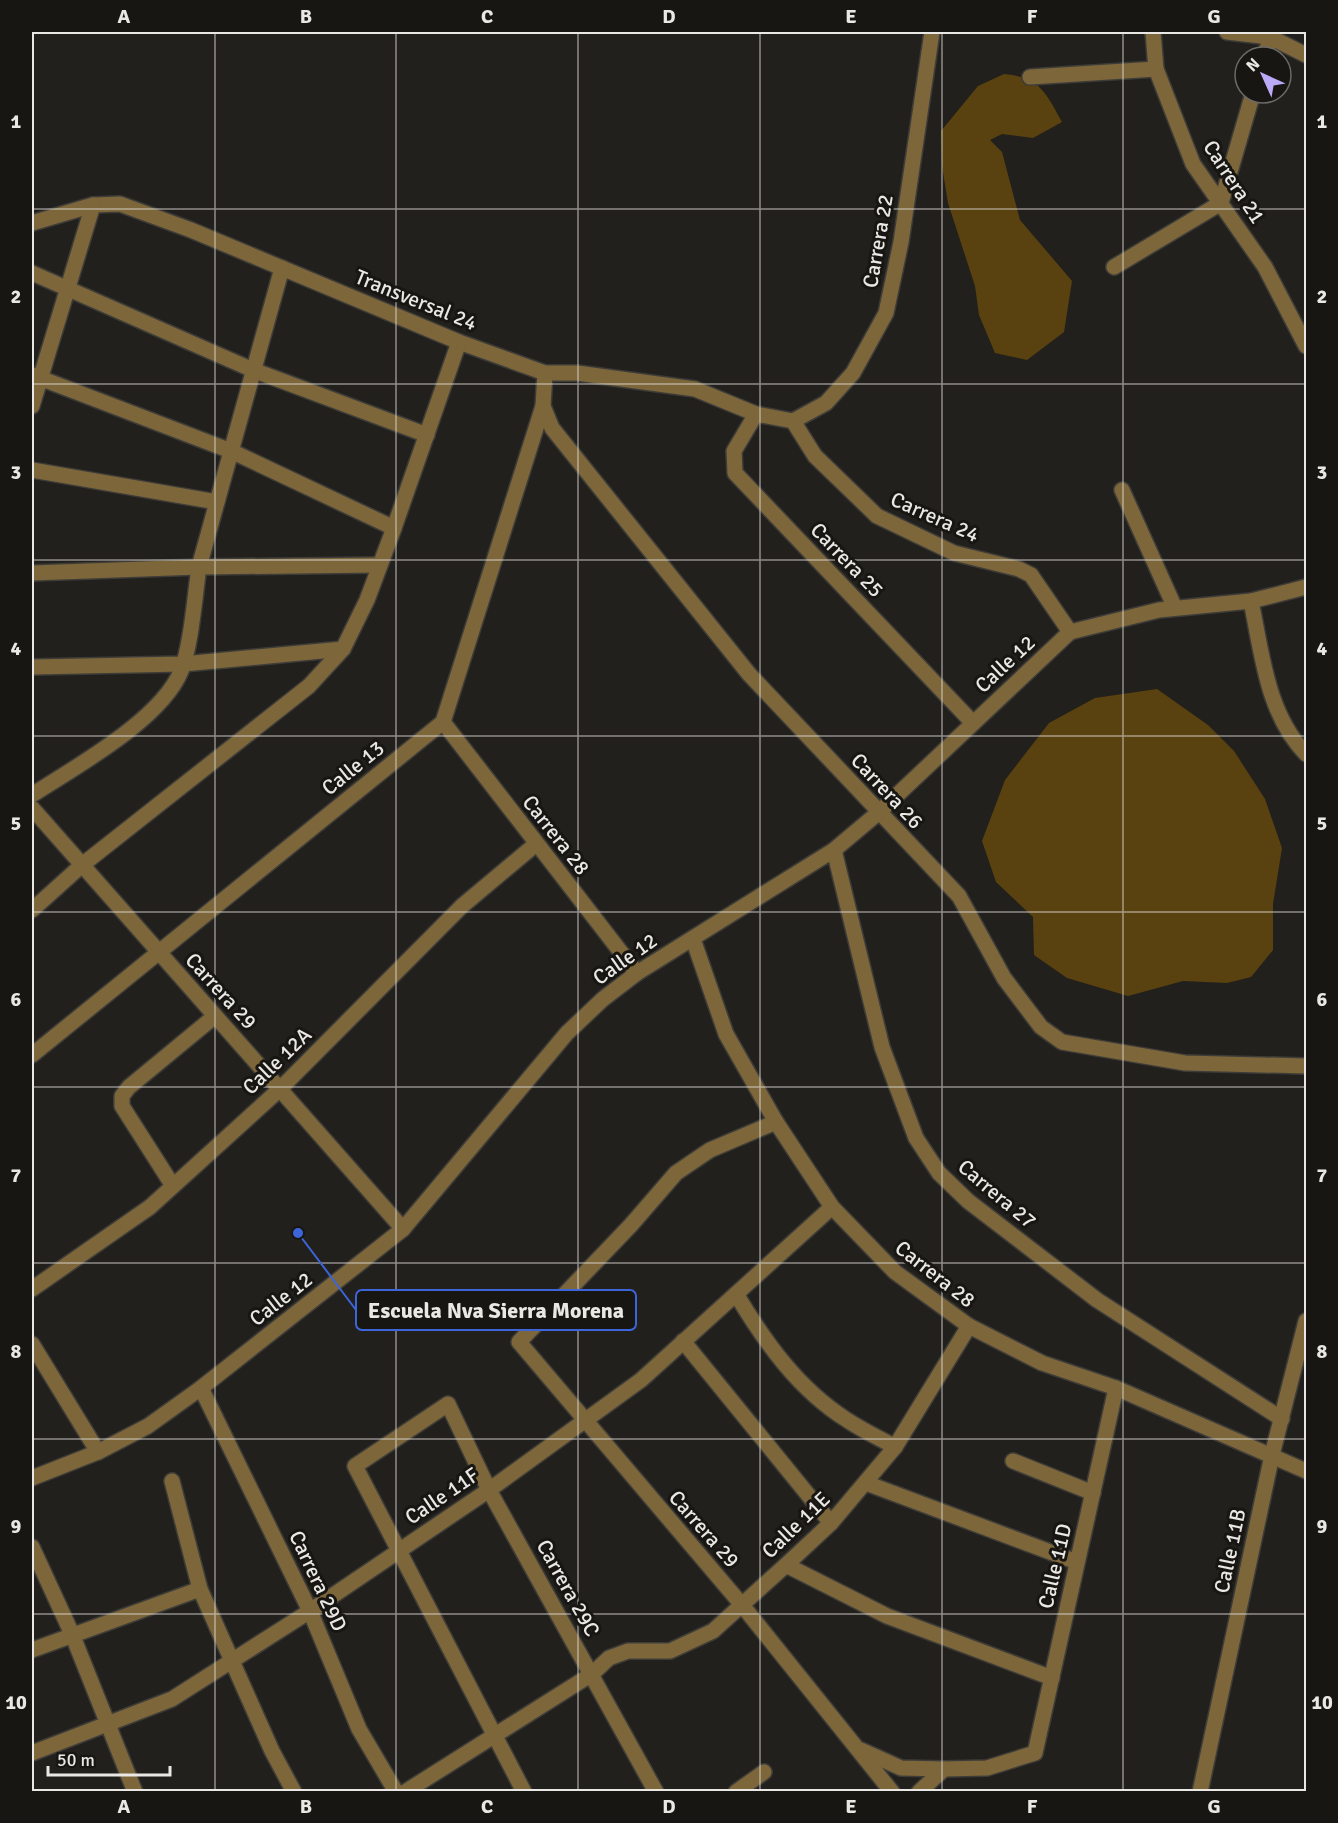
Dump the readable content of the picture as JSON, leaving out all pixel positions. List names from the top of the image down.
{
  "streets": {
    "street": [
      "Carrera 21",
      "Carrera 22",
      "Transversal 24",
      "Carrera 24",
      "Carrera 25",
      "Calle 12",
      "Calle 13",
      "Carrera 26",
      "Carrera 28",
      "Carrera 29",
      "Calle 12A",
      "Carrera 27",
      "Calle 11F",
      "Calle 11E",
      "Calle 11B",
      "Calle 11D",
      "Carrera 29D",
      "Carrera 29C"
    ]
  },
  "crossings": [
    ["Carrera 22", "Transversal 24"],
    ["Carrera 22", "Carrera 24"],
    ["Transversal 24", "Carrera 24"],
    ["Transversal 24", "Carrera 25"],
    ["Transversal 24", "Carrera 26"],
    ["Carrera 24", "Calle 12"],
    ["Carrera 25", "Calle 12"],
    ["Calle 12", "Carrera 26"],
    ["Calle 12", "Carrera 28"],
    ["Calle 12", "Carrera 29"],
    ["Calle 12", "Carrera 27"],
    ["Calle 12", "Carrera 29D"],
    ["Calle 13", "Carrera 28"],
    ["Calle 13", "Carrera 29"],
    ["Carrera 28", "Carrera 29"],
    ["Carrera 28", "Calle 12A"],
    ["Carrera 28", "Calle 11F"],
    ["Carrera 28", "Calle 11E"],
    ["Carrera 28", "Calle 11B"],
    ["Carrera 28", "Calle 11D"],
    ["Carrera 29", "Calle 12A"],
    ["Carrera 29", "Calle 11F"],
    ["Carrera 29", "Calle 11E"],
    ["Carrera 29", "Calle 11D"],
    ["Carrera 27", "Calle 11B"],
    ["Calle 11F", "Carrera 29D"],
    ["Calle 11F", "Carrera 29C"],
    ["Calle 11E", "Carrera 29C"]
  ],
  "places": ["Escuela Nva Sierra Morena"],
  "scale_bar": "50 m",
  "north": "top left",
  "grid": {
    "columns": [
      "A",
      "B",
      "C",
      "D",
      "E",
      "F",
      "G"
    ],
    "rows": [
      "1",
      "2",
      "3",
      "4",
      "5",
      "6",
      "7",
      "8",
      "9",
      "10"
    ]
  }
}
